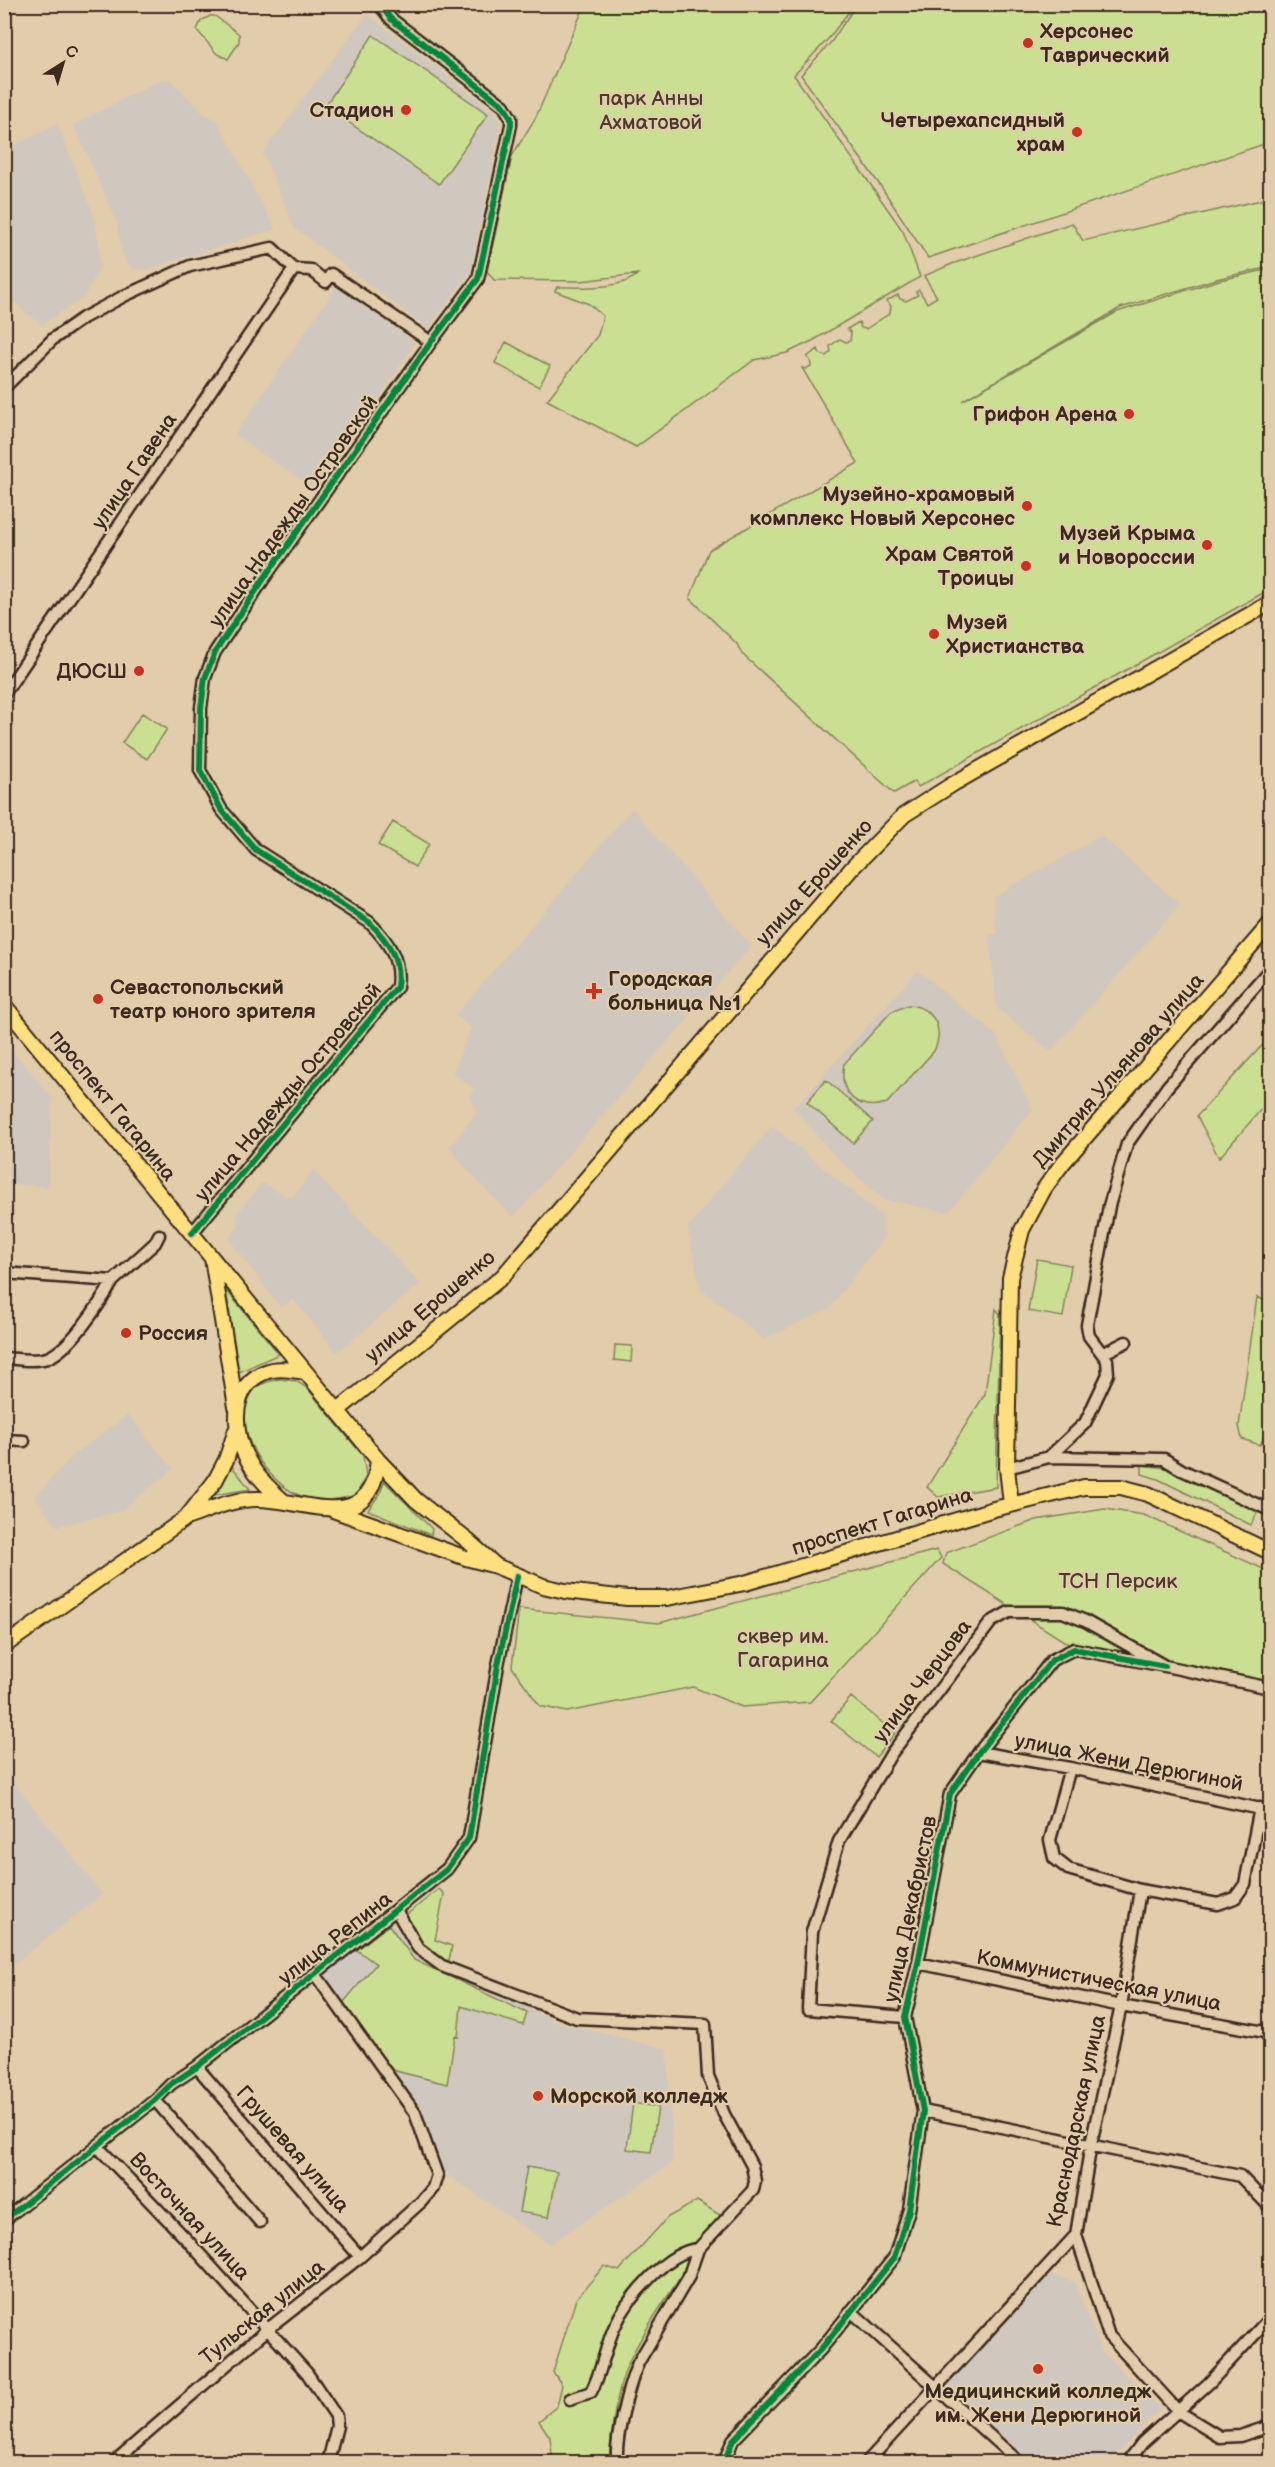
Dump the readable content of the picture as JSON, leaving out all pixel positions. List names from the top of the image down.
{
  "streets": {
    "main road": ["улица Ерошенко", "Дмитрия Ульянова улица", "проспект Гагарина"],
    "street": [
      "улица Гавена",
      "улица Надежды Островской",
      "улица Черцова",
      "улица Жени Дерюгиной",
      "улица Декабристов",
      "улица Репина",
      "Коммунистическая улица",
      "Краснодарская улица",
      "Грушевая улица",
      "Восточная улица",
      "Тульская улица"
    ]
  },
  "crossings": [
    ["улица Надежды Островской", "проспект Гагарина"],
    ["улица Ерошенко", "проспект Гагарина"],
    ["Дмитрия Ульянова улица", "проспект Гагарина"],
    ["проспект Гагарина", "улица Репина"],
    ["улица Черцова", "улица Декабристов"],
    ["улица Жени Дерюгиной", "улица Декабристов"],
    ["улица Декабристов", "Коммунистическая улица"],
    ["улица Репина", "Грушевая улица"],
    ["улица Репина", "Восточная улица"],
    ["улица Репина", "Тульская улица"],
    ["Коммунистическая улица", "Краснодарская улица"],
    ["Грушевая улица", "Тульская улица"],
    ["Восточная улица", "Тульская улица"]
  ],
  "parks": ["парк Анны Ахматовой", "ТСН Персик", "сквер им. Гагарина"],
  "places": {
    "other": [
      "Херсонес Таврический",
      "Стадион",
      "Четырехапсидный храм",
      "Грифон Арена",
      "Музейно-храмовый комплекс Новый Херсонес",
      "Музей Крыма и Новороссии",
      "Храм Святой Троицы",
      "Музей Христианства",
      "ДЮСШ",
      "Севастопольский театр юного зрителя",
      "Россия",
      "Морской колледж",
      "Медицинский колледж им. Жени Дерюгиной"
    ],
    "health": ["Городская больница №1"]
  },
  "north": "top right"
}
